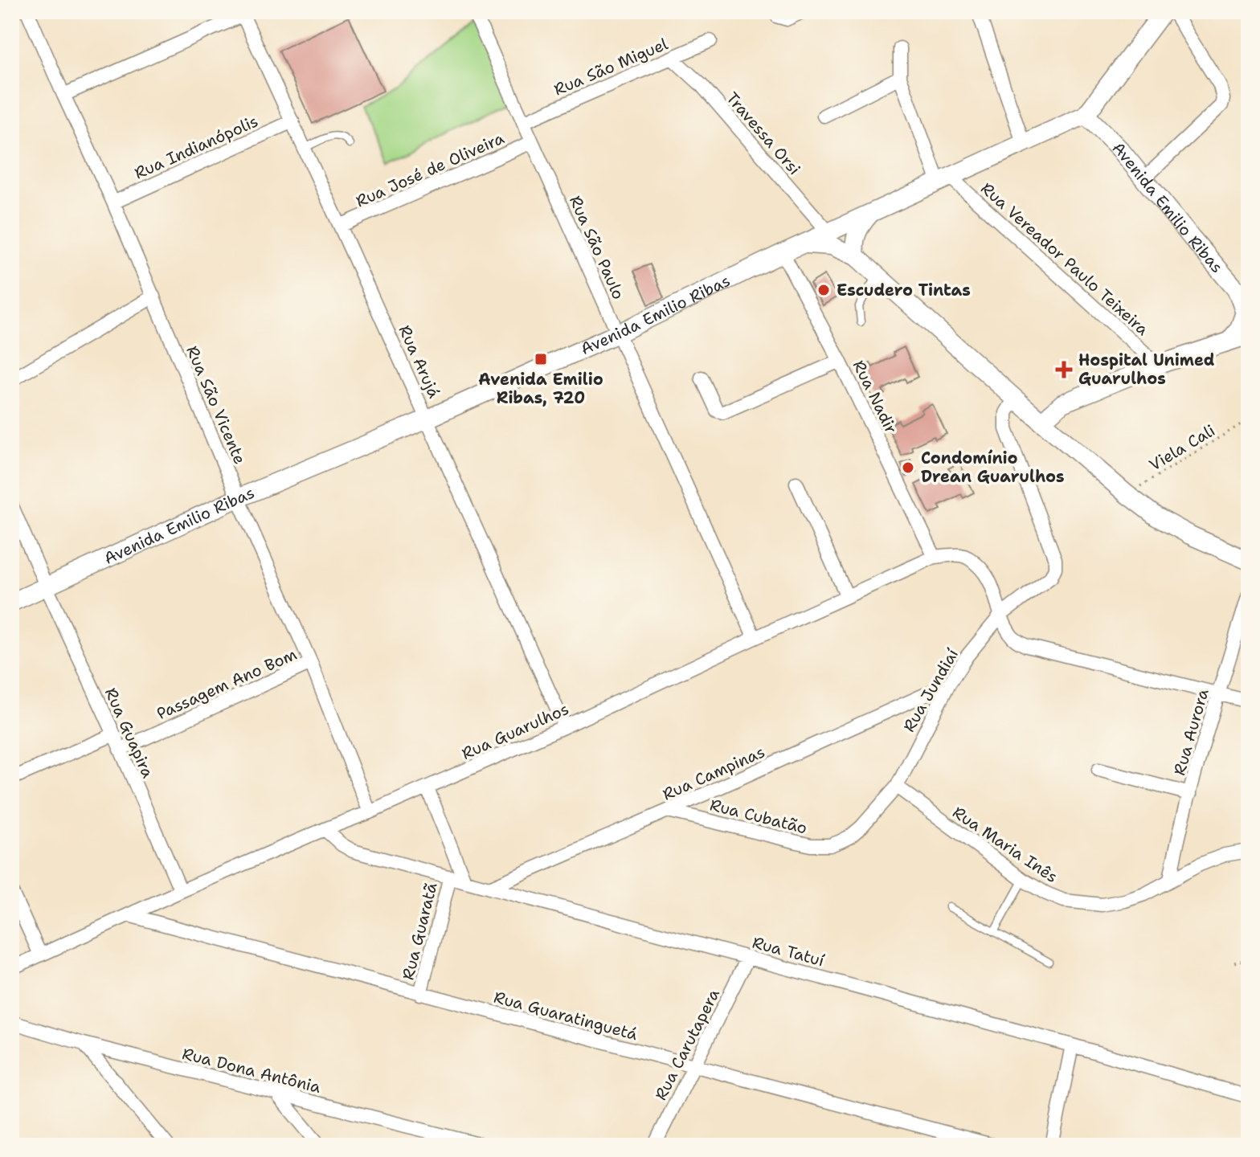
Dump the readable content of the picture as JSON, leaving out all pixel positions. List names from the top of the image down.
{
  "streets": {
    "main road": ["Avenida Emilio Ribas"],
    "street": [
      "Rua São Miguel",
      "Travessa Orsi",
      "Rua Indianópolis",
      "Rua José de Oliveira",
      "Rua São Paulo",
      "Rua Vereador Paulo Teixeira",
      "Rua Arujá",
      "Rua Nadir",
      "Rua São Vicente",
      "Passagem Ano Bom",
      "Rua Jundiaí",
      "Rua Guarulhos",
      "Rua Aurora",
      "Rua Guapira",
      "Rua Campinas",
      "Rua Cubatão",
      "Rua Maria Inês",
      "Rua Guaratã",
      "Rua Tatuí",
      "Rua Guaratinguetá",
      "Rua Carutapera",
      "Rua Dona Antônia"
    ],
    "path": ["Viela Cali"]
  },
  "crossings": [
    ["Rua São Miguel", "Travessa Orsi"],
    ["Rua São Miguel", "Rua São Paulo"],
    ["Travessa Orsi", "Avenida Emilio Ribas"],
    ["Rua Indianópolis", "Rua Arujá"],
    ["Rua Indianópolis", "Rua São Vicente"],
    ["Rua José de Oliveira", "Rua São Paulo"],
    ["Rua José de Oliveira", "Rua Arujá"],
    ["Avenida Emilio Ribas", "Rua São Paulo"],
    ["Avenida Emilio Ribas", "Rua Vereador Paulo Teixeira"],
    ["Avenida Emilio Ribas", "Rua Arujá"],
    ["Avenida Emilio Ribas", "Rua Nadir"],
    ["Avenida Emilio Ribas", "Rua São Vicente"],
    ["Avenida Emilio Ribas", "Rua Guapira"],
    ["Rua São Paulo", "Rua Guarulhos"],
    ["Rua Arujá", "Rua Guarulhos"],
    ["Rua Nadir", "Rua Guarulhos"],
    ["Rua São Vicente", "Passagem Ano Bom"],
    ["Rua São Vicente", "Rua Guarulhos"],
    ["Passagem Ano Bom", "Rua Guapira"],
    ["Rua Jundiaí", "Rua Guarulhos"],
    ["Rua Jundiaí", "Rua Campinas"],
    ["Rua Jundiaí", "Rua Cubatão"],
    ["Rua Jundiaí", "Rua Maria Inês"],
    ["Rua Guarulhos", "Rua Aurora"],
    ["Rua Guarulhos", "Rua Guapira"],
    ["Rua Guarulhos", "Rua Tatuí"],
    ["Rua Guarulhos", "Rua Guaratinguetá"],
    ["Rua Aurora", "Rua Maria Inês"],
    ["Rua Campinas", "Rua Cubatão"],
    ["Rua Campinas", "Rua Tatuí"],
    ["Rua Cubatão", "Rua Maria Inês"],
    ["Rua Guaratã", "Rua Tatuí"],
    ["Rua Guaratã", "Rua Guaratinguetá"],
    ["Rua Tatuí", "Rua Carutapera"],
    ["Rua Guaratinguetá", "Rua Carutapera"]
  ],
  "places": {
    "other": ["Escudero Tintas", "Condomínio Drean Guarulhos"],
    "transit": ["Avenida Emilio Ribas, 720"],
    "health": ["Hospital Unimed Guarulhos"]
  }
}
